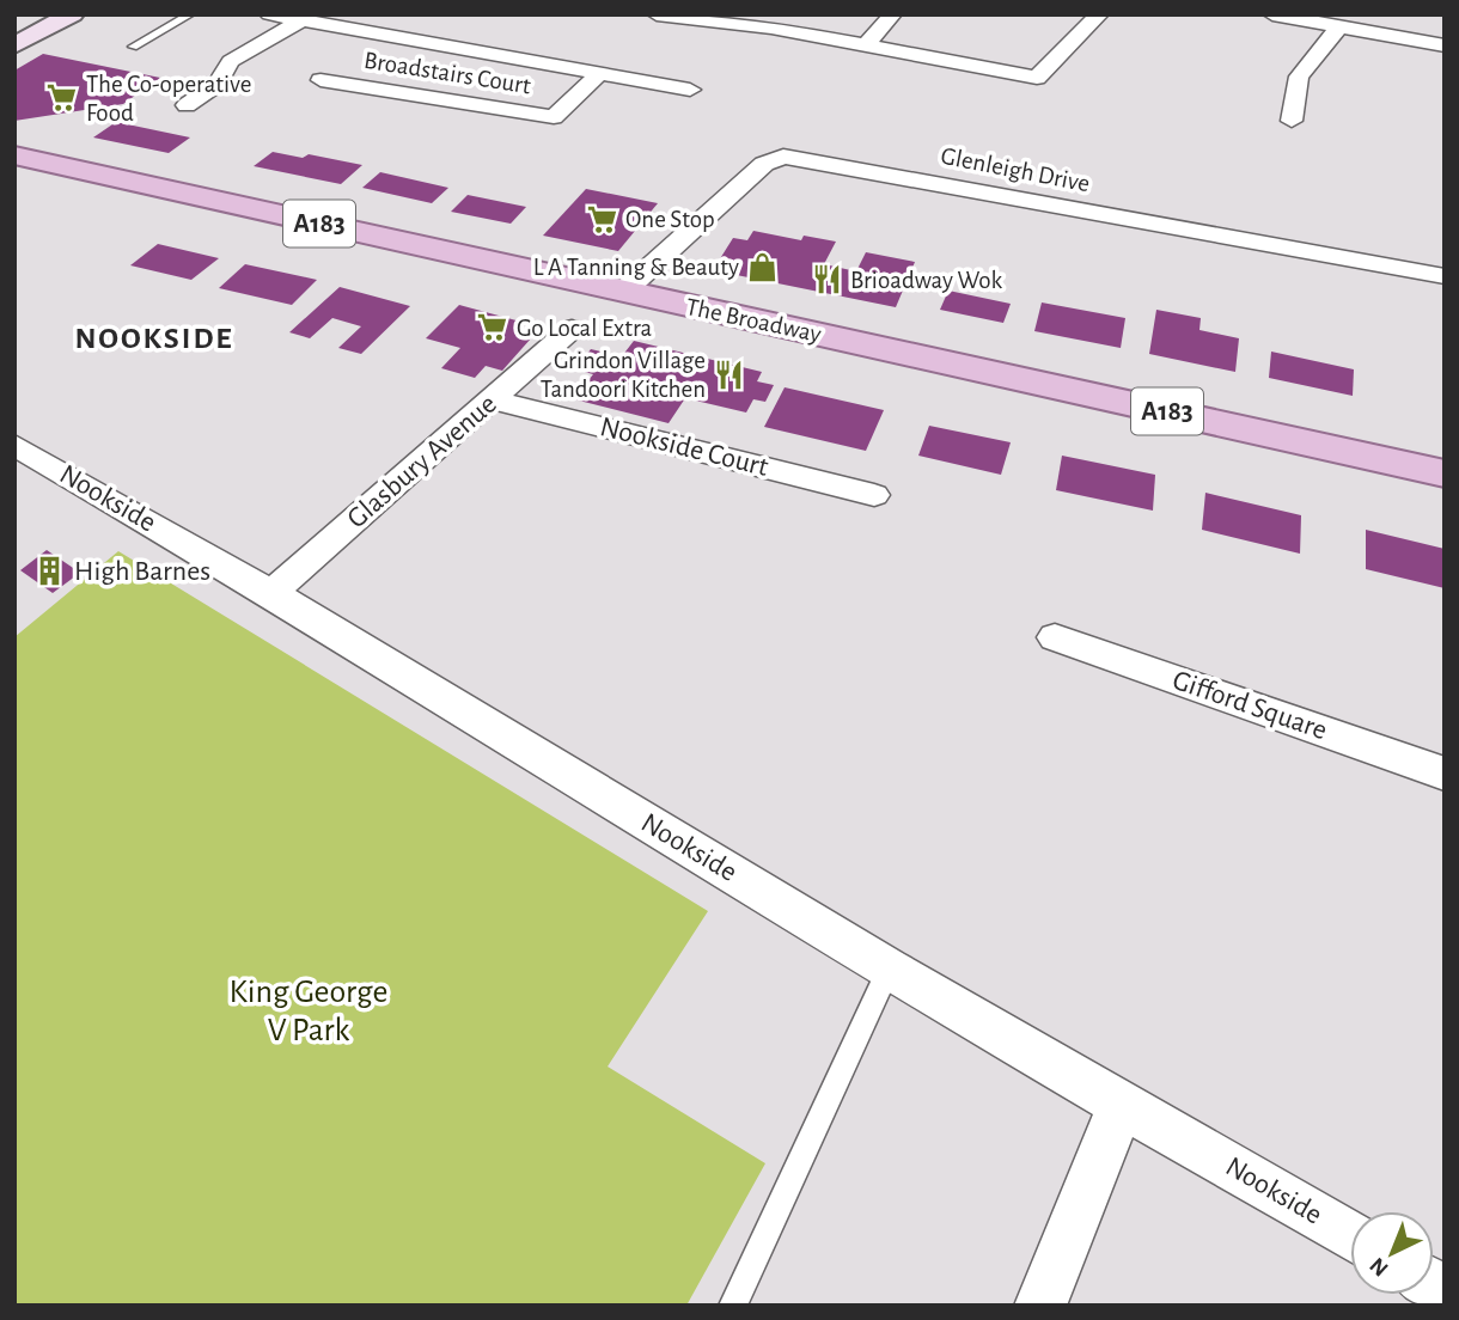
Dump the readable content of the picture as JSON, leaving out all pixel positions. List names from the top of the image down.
{
  "streets": {
    "main road": ["A183", "The Broadway"],
    "street": [
      "Broadstairs Court",
      "Glenleigh Drive",
      "Nookside Court",
      "Glasbury Avenue",
      "Nookside",
      "Gifford Square"
    ]
  },
  "crossings": [
    ["Glenleigh Drive", "The Broadway"],
    ["Nookside Court", "Glasbury Avenue"],
    ["Glasbury Avenue", "Nookside"]
  ],
  "districts": ["NOOKSIDE"],
  "parks": ["King George V Park"],
  "places": {
    "supermarket": ["The Co-operative Food", "One Stop", "Go Local Extra"],
    "shop": ["L A Tanning & Beauty"],
    "restaurant": ["Brioadway Wok", "Grindon Village Tandoori Kitchen"],
    "building": ["High Barnes"]
  },
  "north": "bottom left"
}
